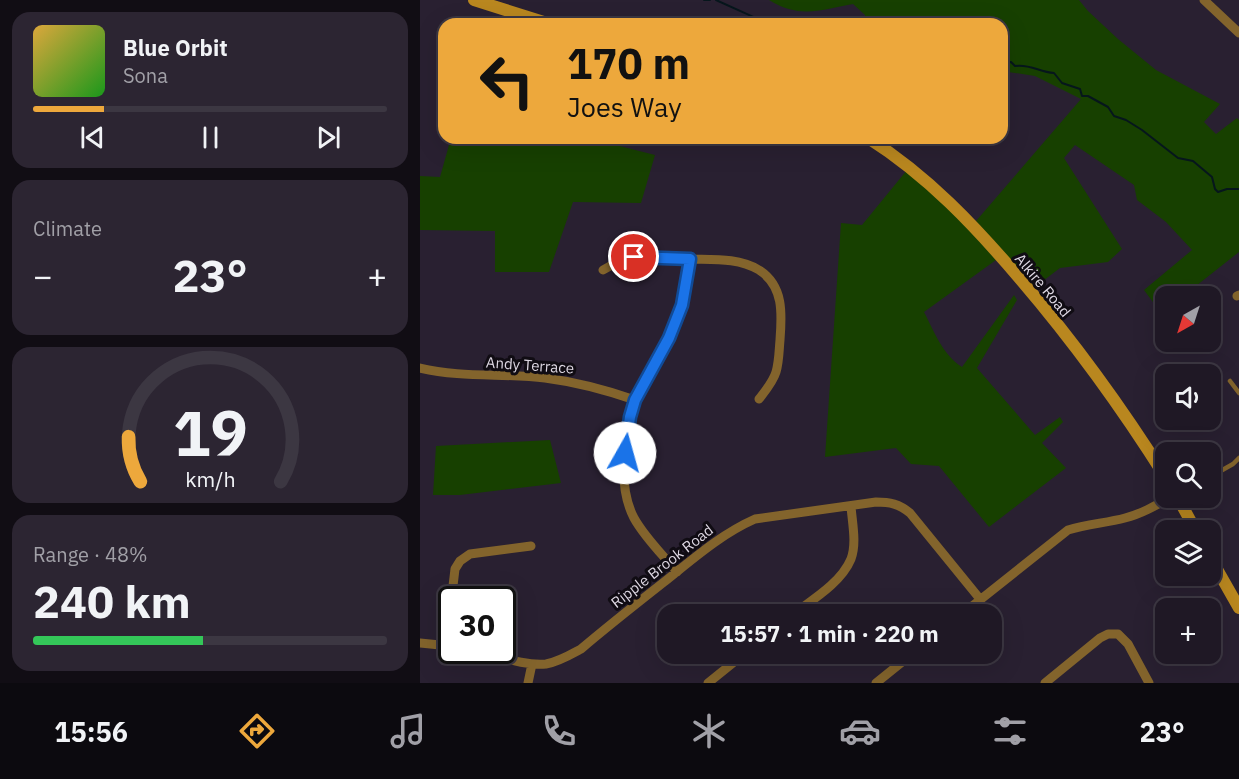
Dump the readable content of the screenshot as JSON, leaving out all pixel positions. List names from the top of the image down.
{
  "streets": {
    "main road": ["Alkire Road"],
    "street": ["Andy Terrace", "Ripple Brook Road"]
  },
  "north": "bottom left",
  "page": {
    "turn": ["170 m", "Joes Way"],
    "song": ["Blue Orbit", "Sona"],
    "tile": [
      "Climate",
      ["Range · 48%", "240 km"]
    ],
    "heat": ["−", "23°", "+"],
    "map_buttons": "+",
    "limit": "30",
    "trip": "15:57 · 1 min · 220 m",
    "tabs": ["15:56", "23°"],
    "gauge": ["19", "km/h"]
  }
}
